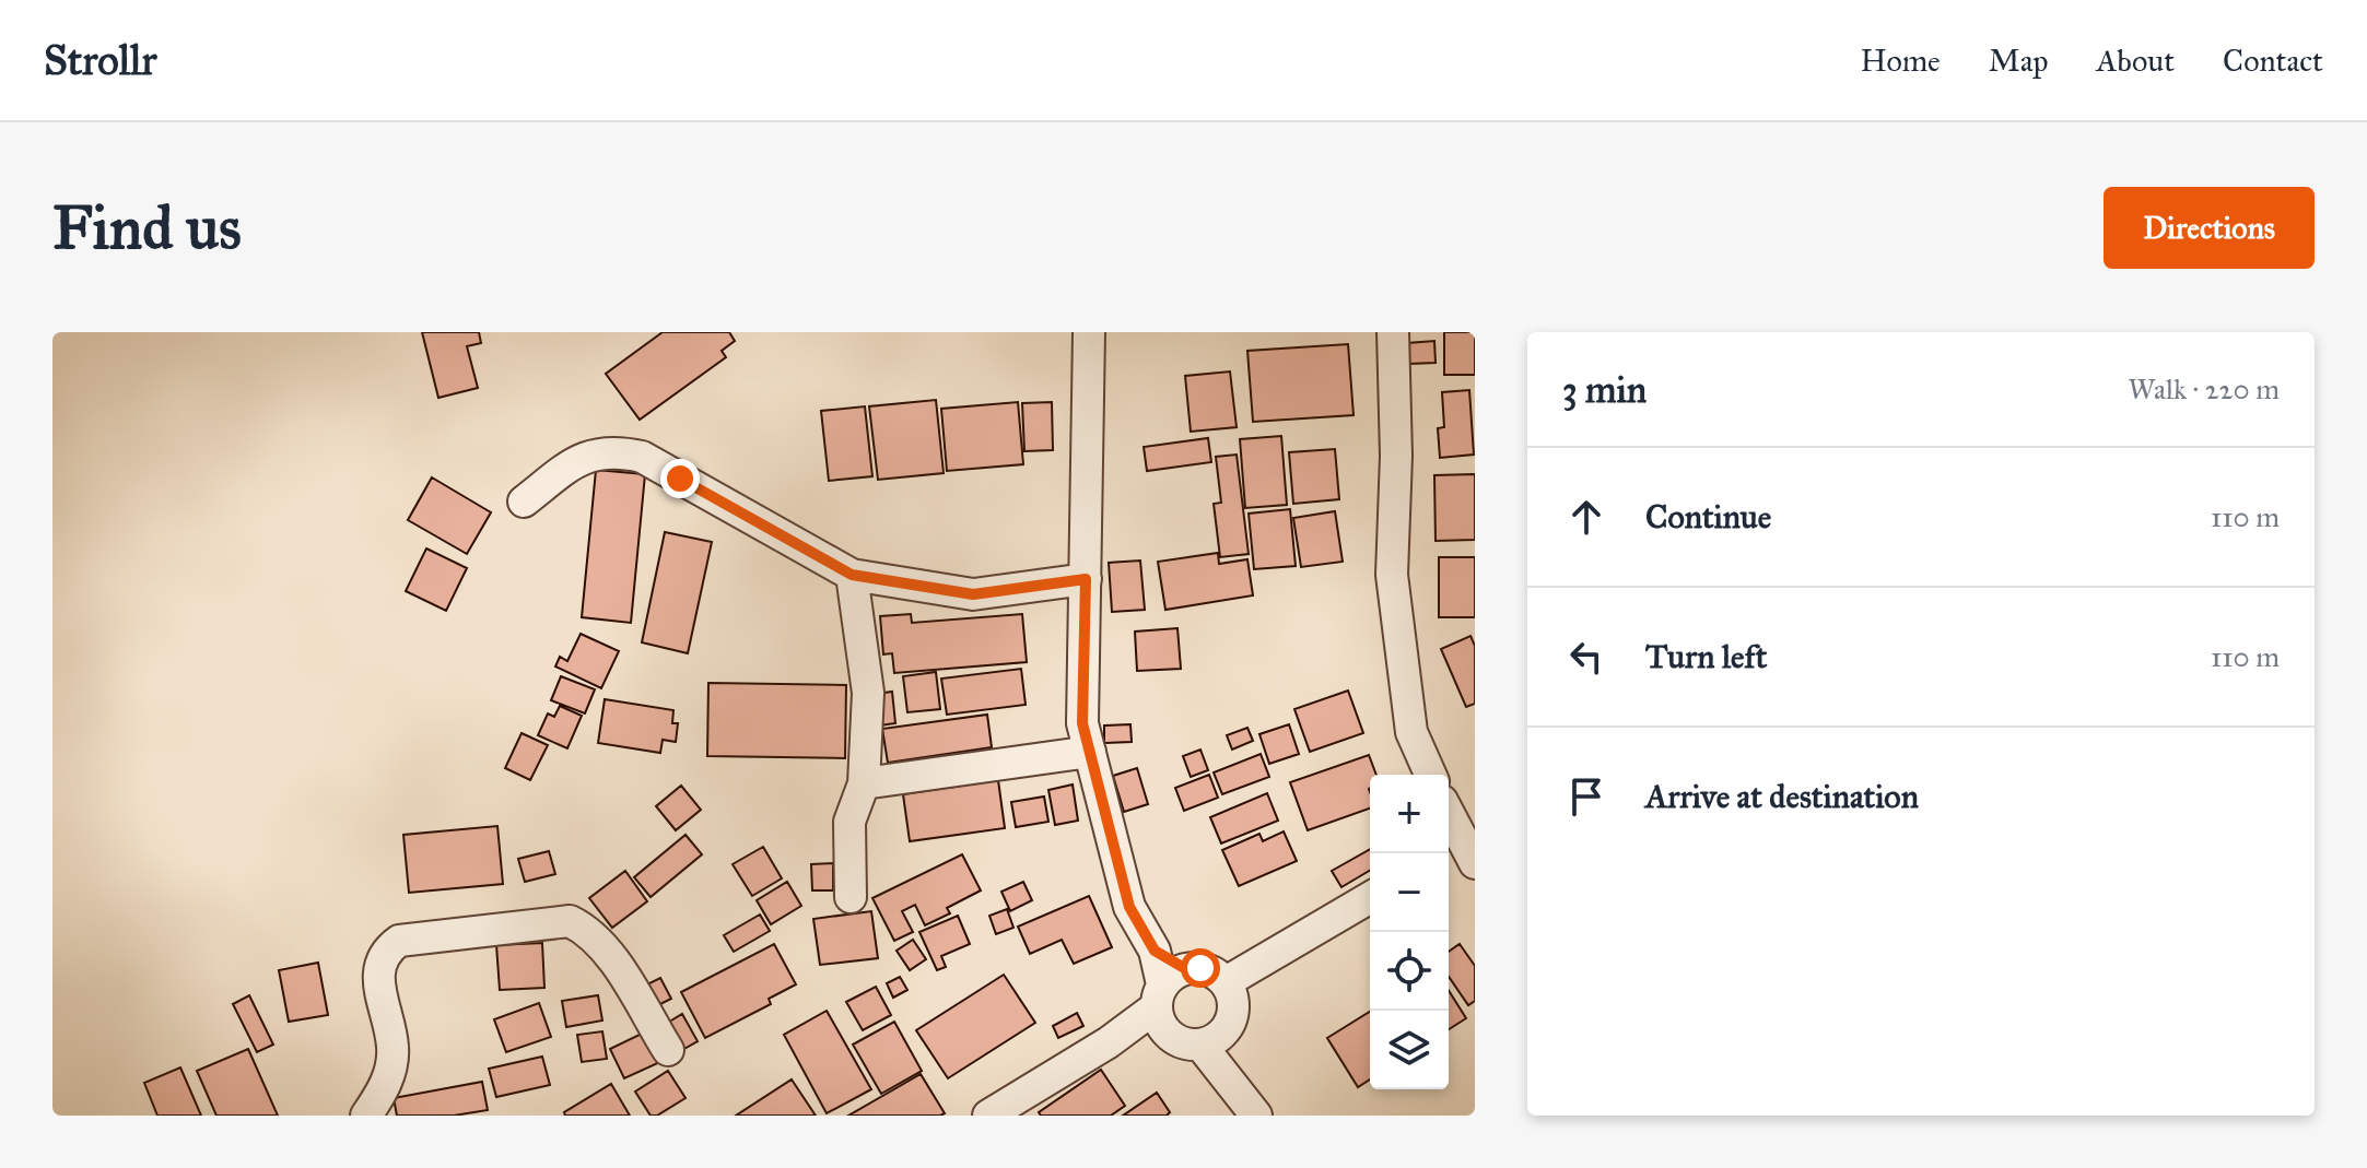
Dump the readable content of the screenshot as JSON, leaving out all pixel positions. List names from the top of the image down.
{
  "page": {
    "header": "Strollr",
    "nav": [
      "Home",
      "Map",
      "About",
      "Contact"
    ],
    "buttons": "Directions",
    "title": "Find us",
    "heading": ["3 min", "Walk · 220 m"],
    "list": [
      ["Continue", "110 m"],
      ["Turn left", "110 m"],
      "Arrive at destination"
    ],
    "map_buttons": ["+", "−"]
  }
}
